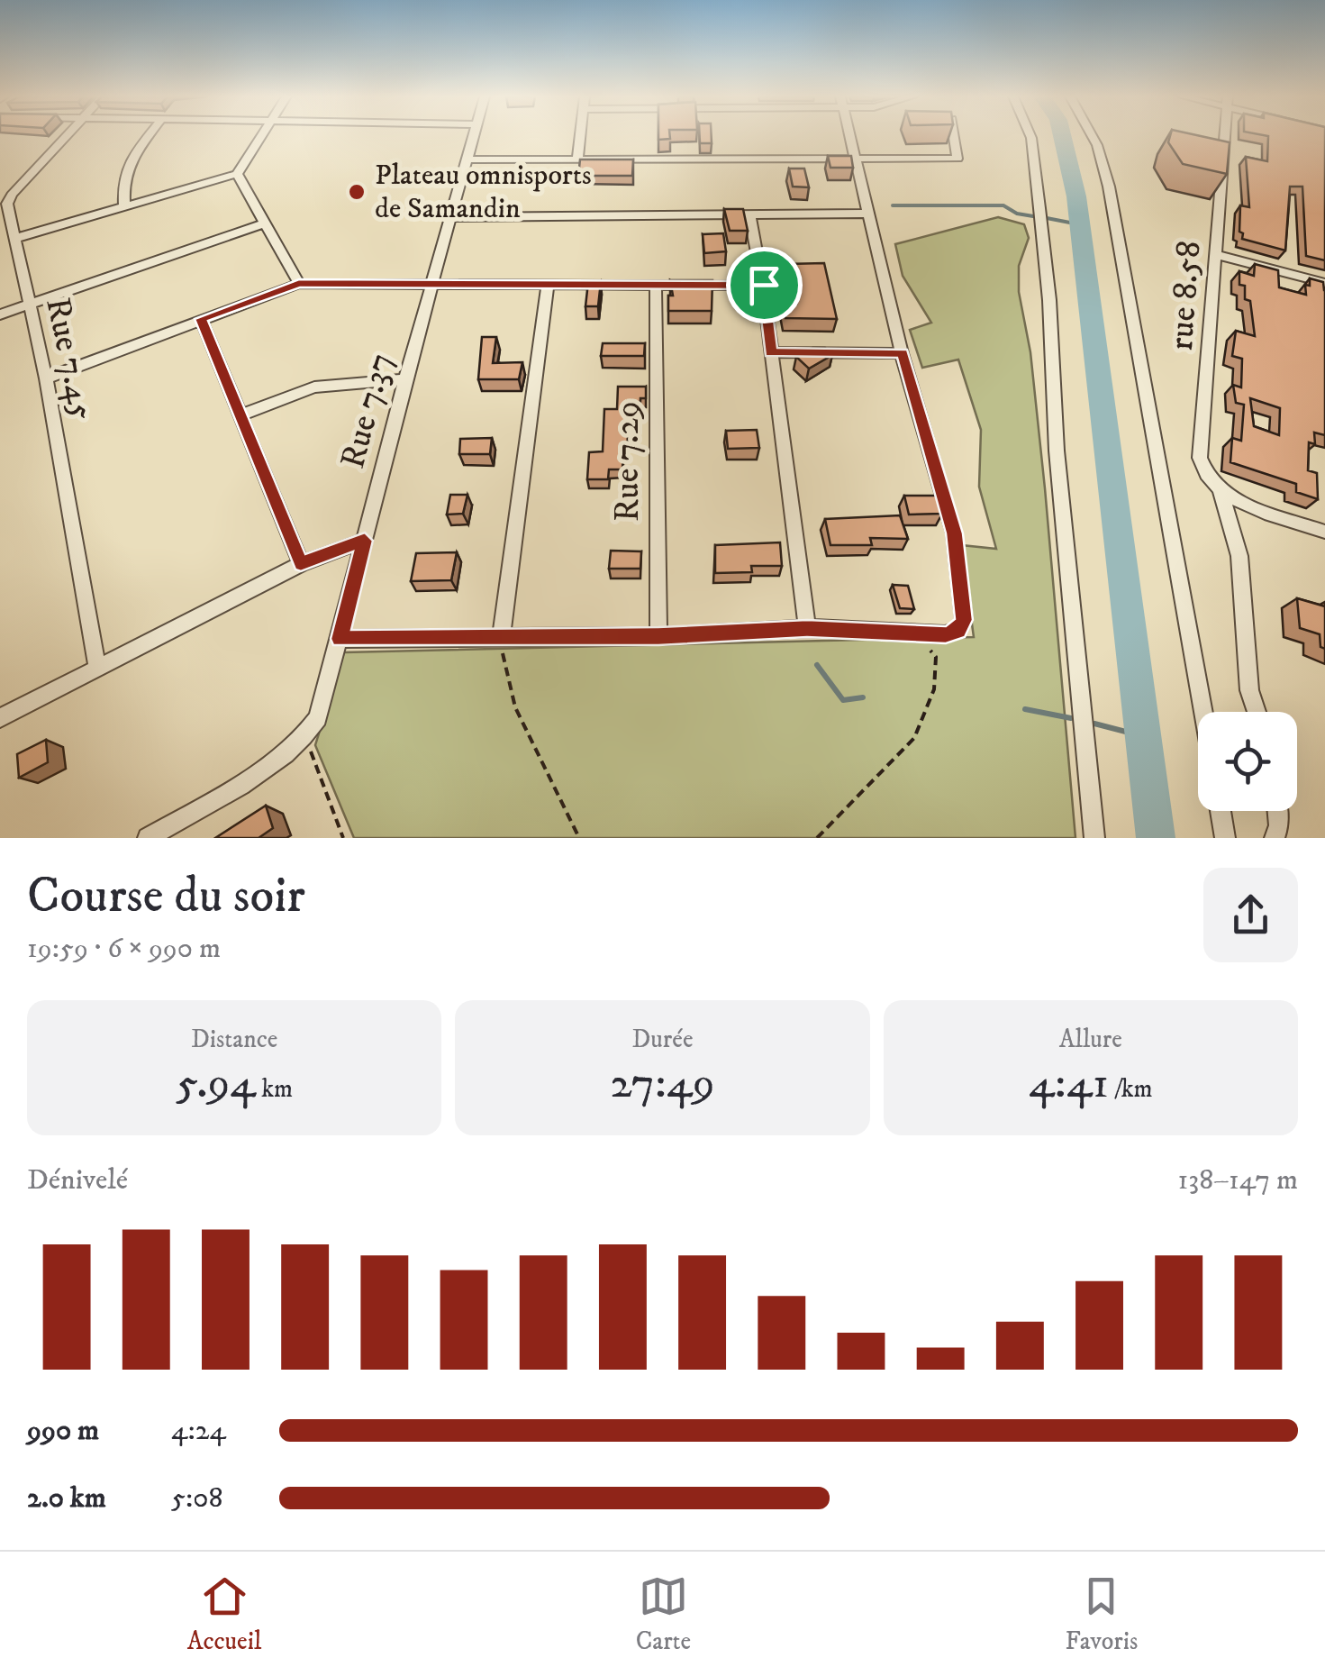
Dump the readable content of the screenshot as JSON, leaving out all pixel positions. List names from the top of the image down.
{
  "streets": {
    "street": [
      "rue 8.58",
      "Rue 7.45",
      "Rue 7.37",
      "Rue 7.29"
    ]
  },
  "places": ["Plateau omnisports de Samandin"],
  "page": {
    "heading": ["Course du soir", "19:59 · 6 × 990 m"],
    "stats": [
      ["Distance", "5.94 km"],
      ["Durée", "27:49"],
      ["Allure", "4:41 /km"]
    ],
    "chart": ["Dénivelé", "138–147 m"],
    "list": [
      {
        "name": "990 m",
        "note": "4:24"
      },
      {
        "name": "2.0 km",
        "note": "5:08"
      }
    ],
    "tabs": ["Accueil", "Carte", "Favoris"]
  }
}
